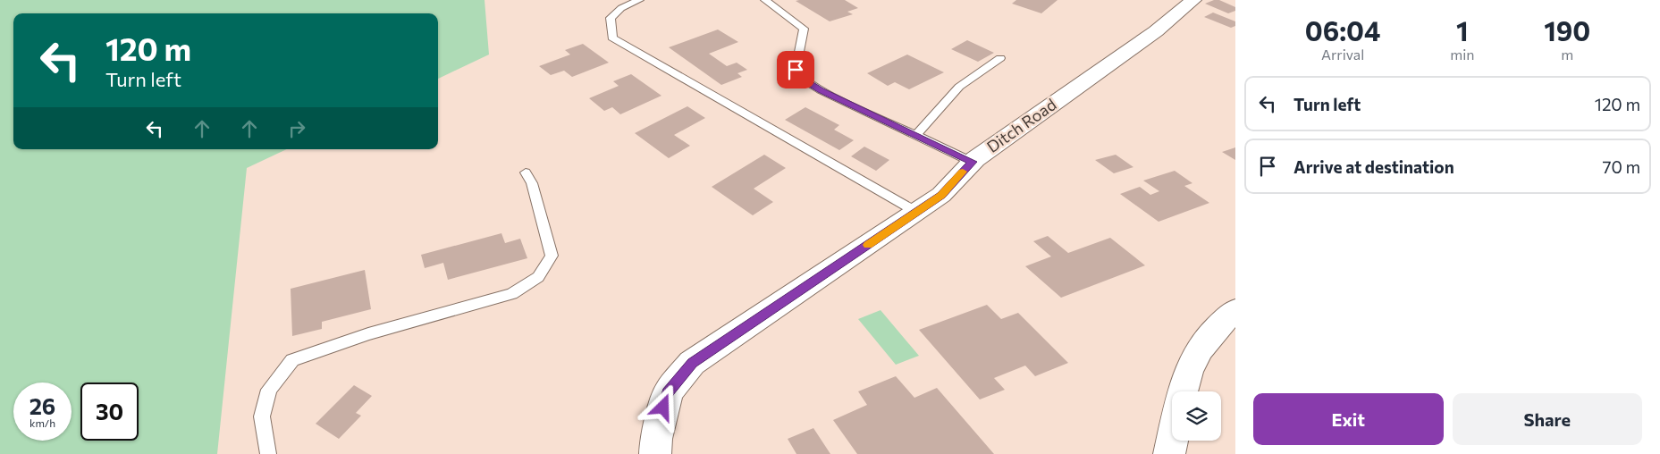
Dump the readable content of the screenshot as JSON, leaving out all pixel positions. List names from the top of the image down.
{
  "streets": {
    "street": ["Ditch Road"]
  },
  "page": {
    "eta": [
      "06:04",
      "Arrival",
      "1",
      "min",
      "190",
      "m"
    ],
    "turn": ["120 m", "Turn left"],
    "list": [
      {
        "name": "Turn left",
        "value": "120 m"
      },
      {
        "name": "Arrive at destination",
        "value": "70 m"
      }
    ],
    "speed": "26 km/h",
    "limit": "30",
    "buttons": ["Exit", "Share"]
  }
}
